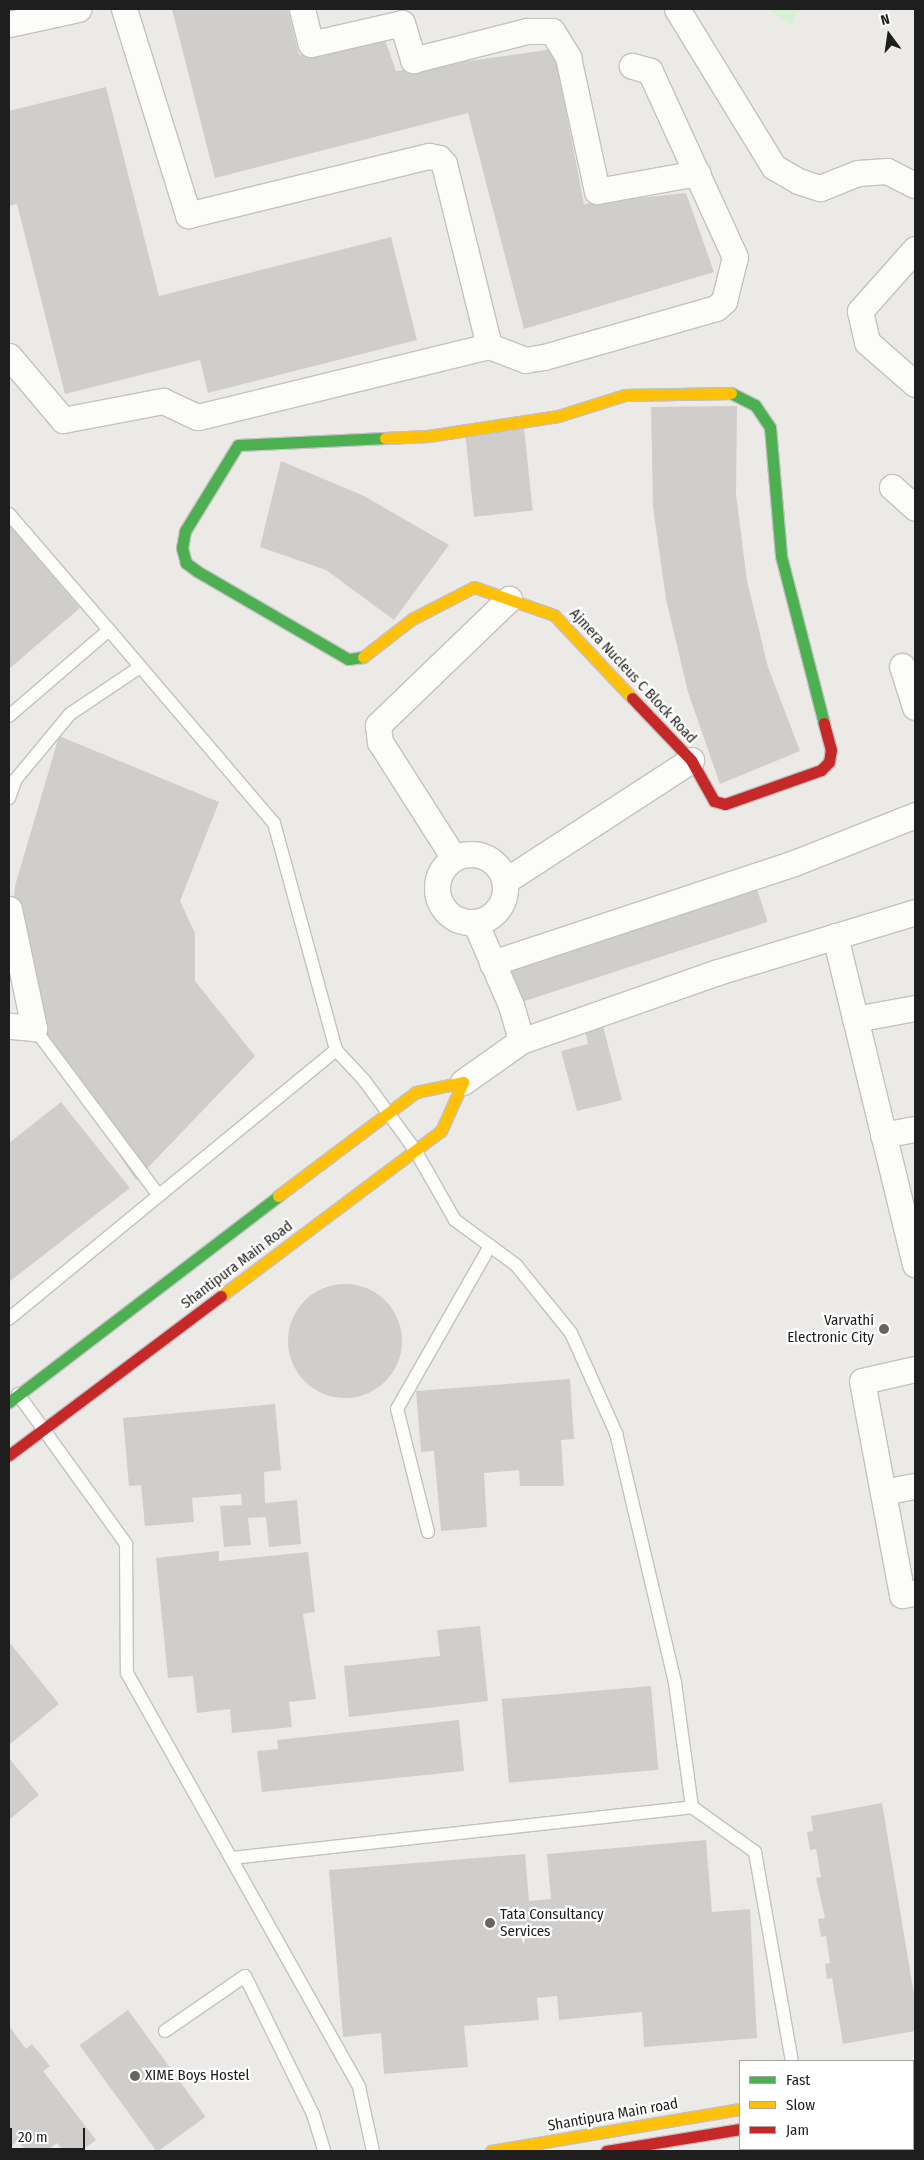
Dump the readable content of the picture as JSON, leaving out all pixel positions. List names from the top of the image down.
{
  "streets": {
    "street": ["Ajmera Nucleus C Block Road", "Shantipura Main Road", "Shantipura Main road"]
  },
  "places": ["Varvathi Electronic City", "Tata Consultancy Services", "XIME Boys Hostel"],
  "legend": ["Fast", "Slow", "Jam"],
  "scale_bar": "20 m",
  "north": "top"
}
